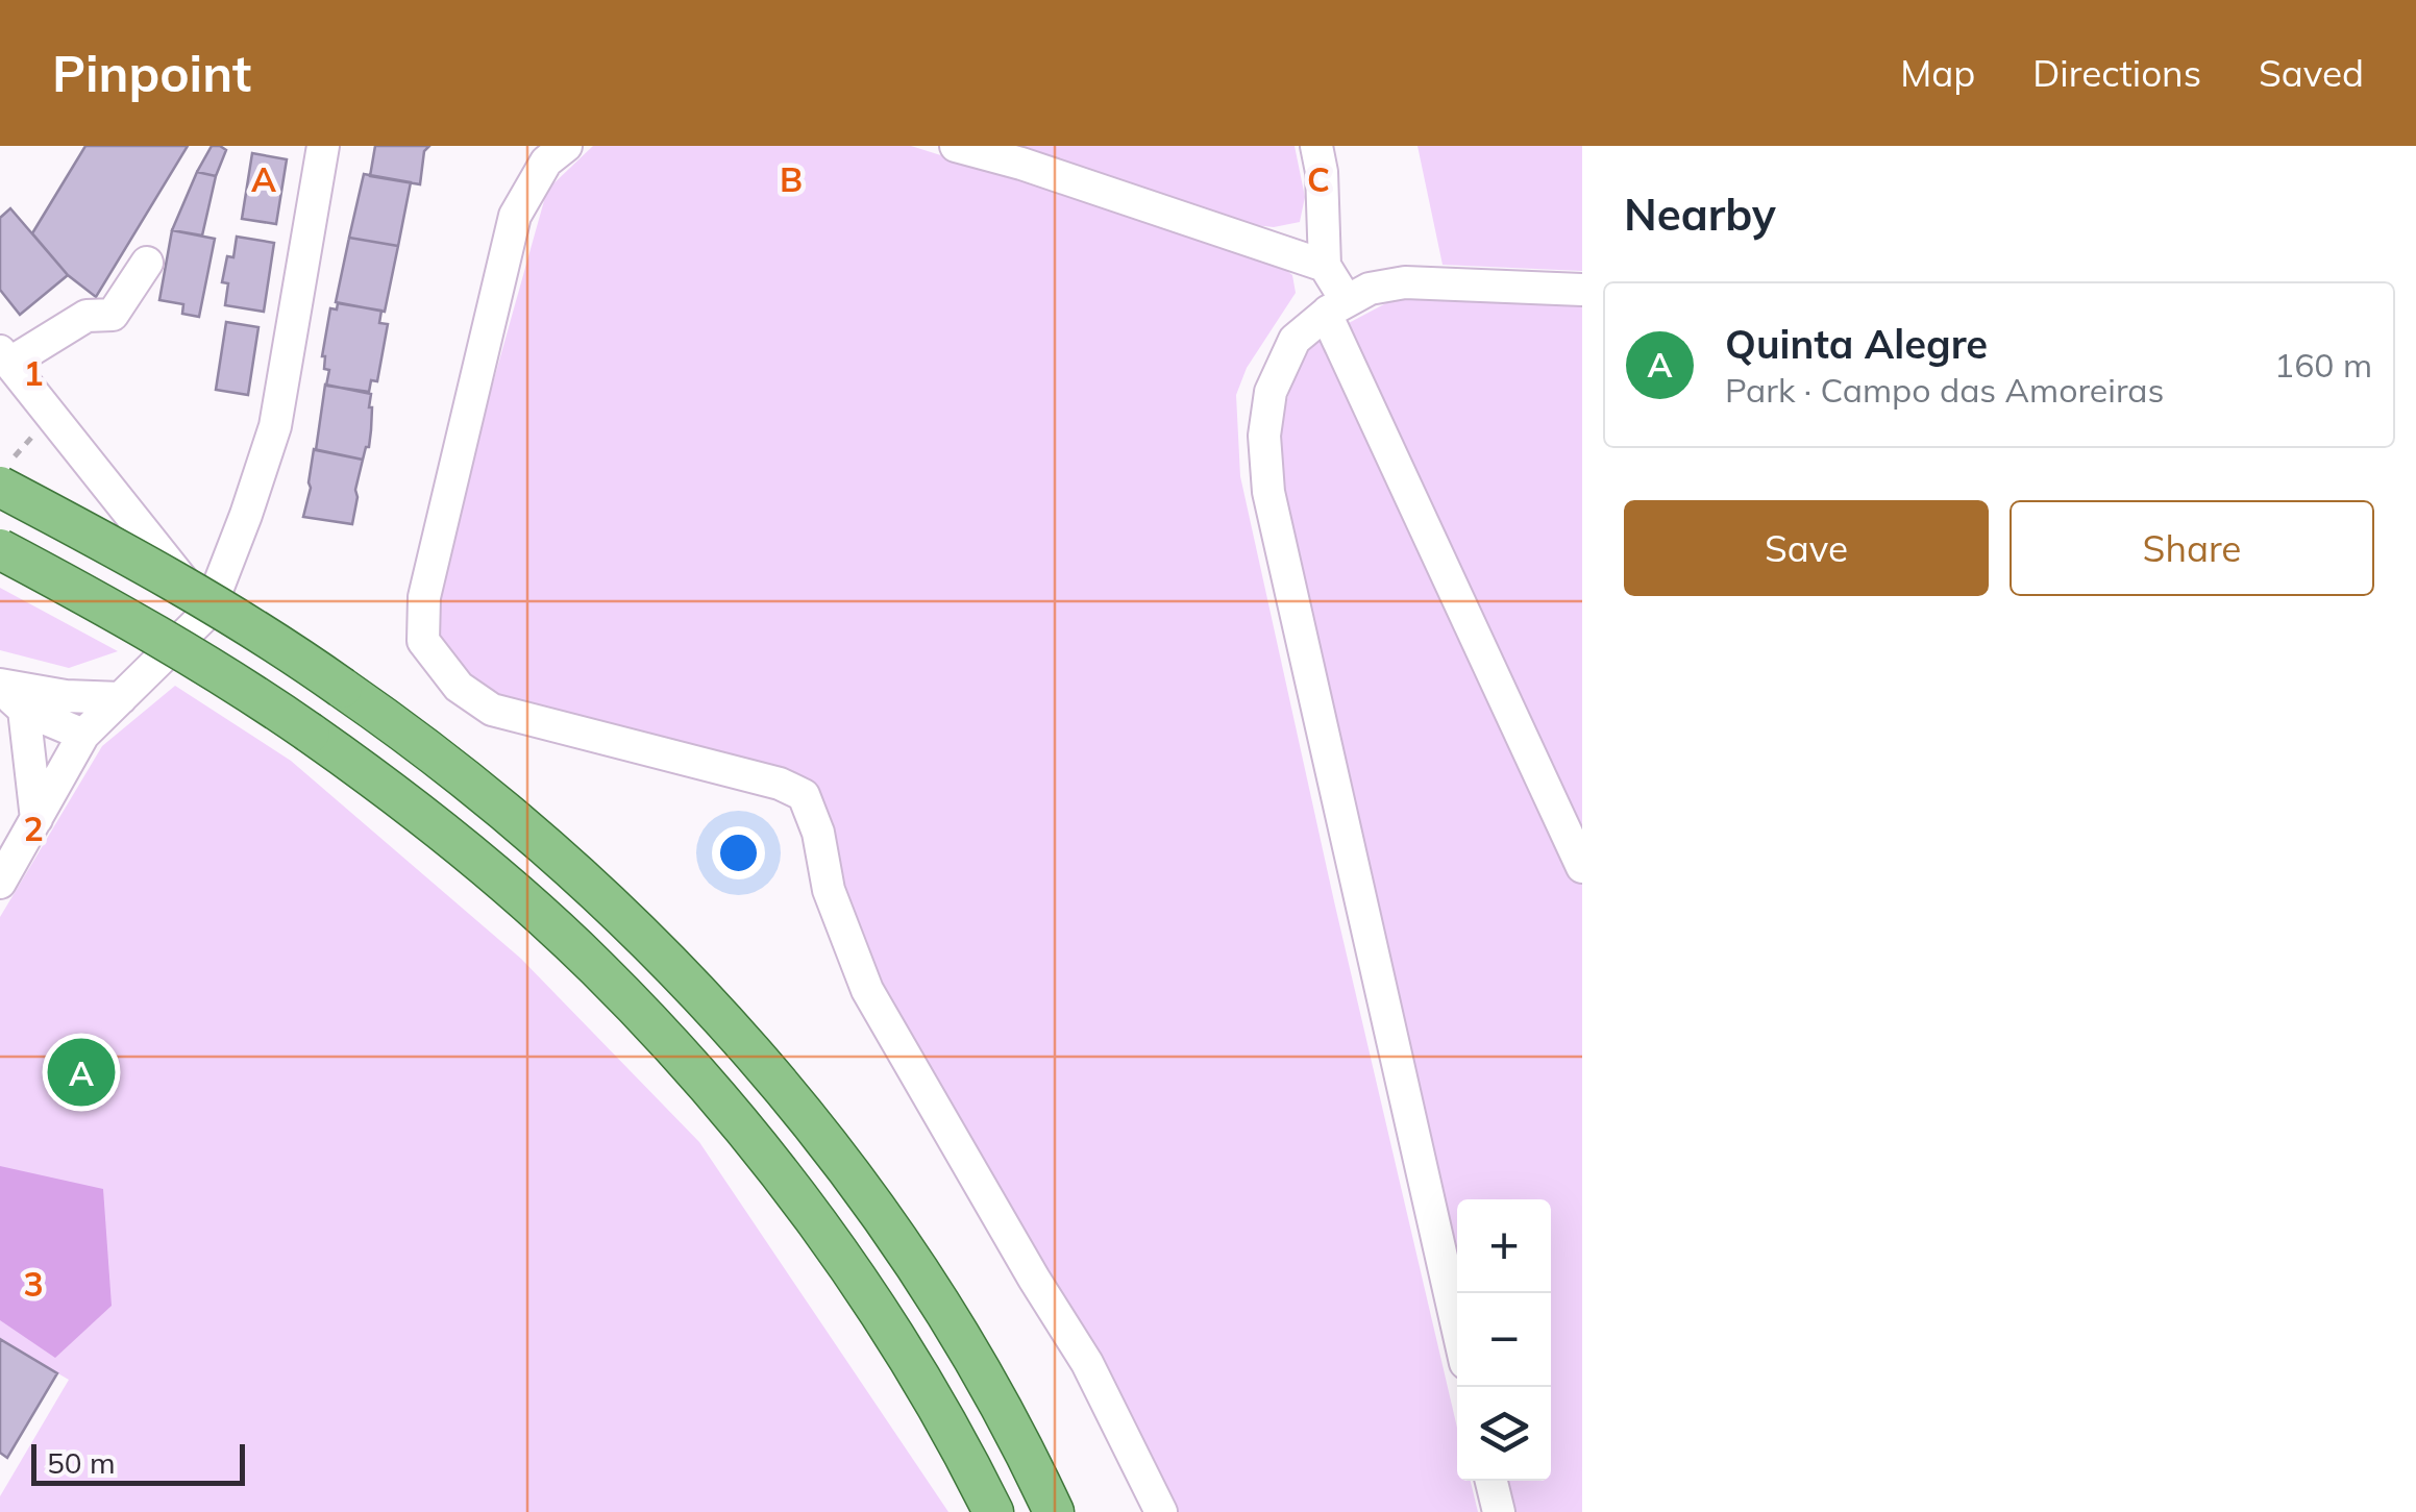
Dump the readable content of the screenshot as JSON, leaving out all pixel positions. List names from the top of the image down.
{
  "scale_bar": "50 m",
  "page": {
    "header": "Pinpoint",
    "nav": ["Map", "Directions", "Saved"],
    "heading": "Nearby",
    "list": [
      {
        "mark": "A",
        "name": "Quinta Alegre",
        "note": "Park · Campo das Amoreiras",
        "value": "160 m"
      }
    ],
    "buttons": ["Save", "Share"],
    "pins": "A",
    "map_buttons": ["+", "−"],
    "scale": "50 m"
  },
  "grid": {
    "columns": ["A", "B", "C"],
    "rows": ["1", "2", "3"]
  }
}
